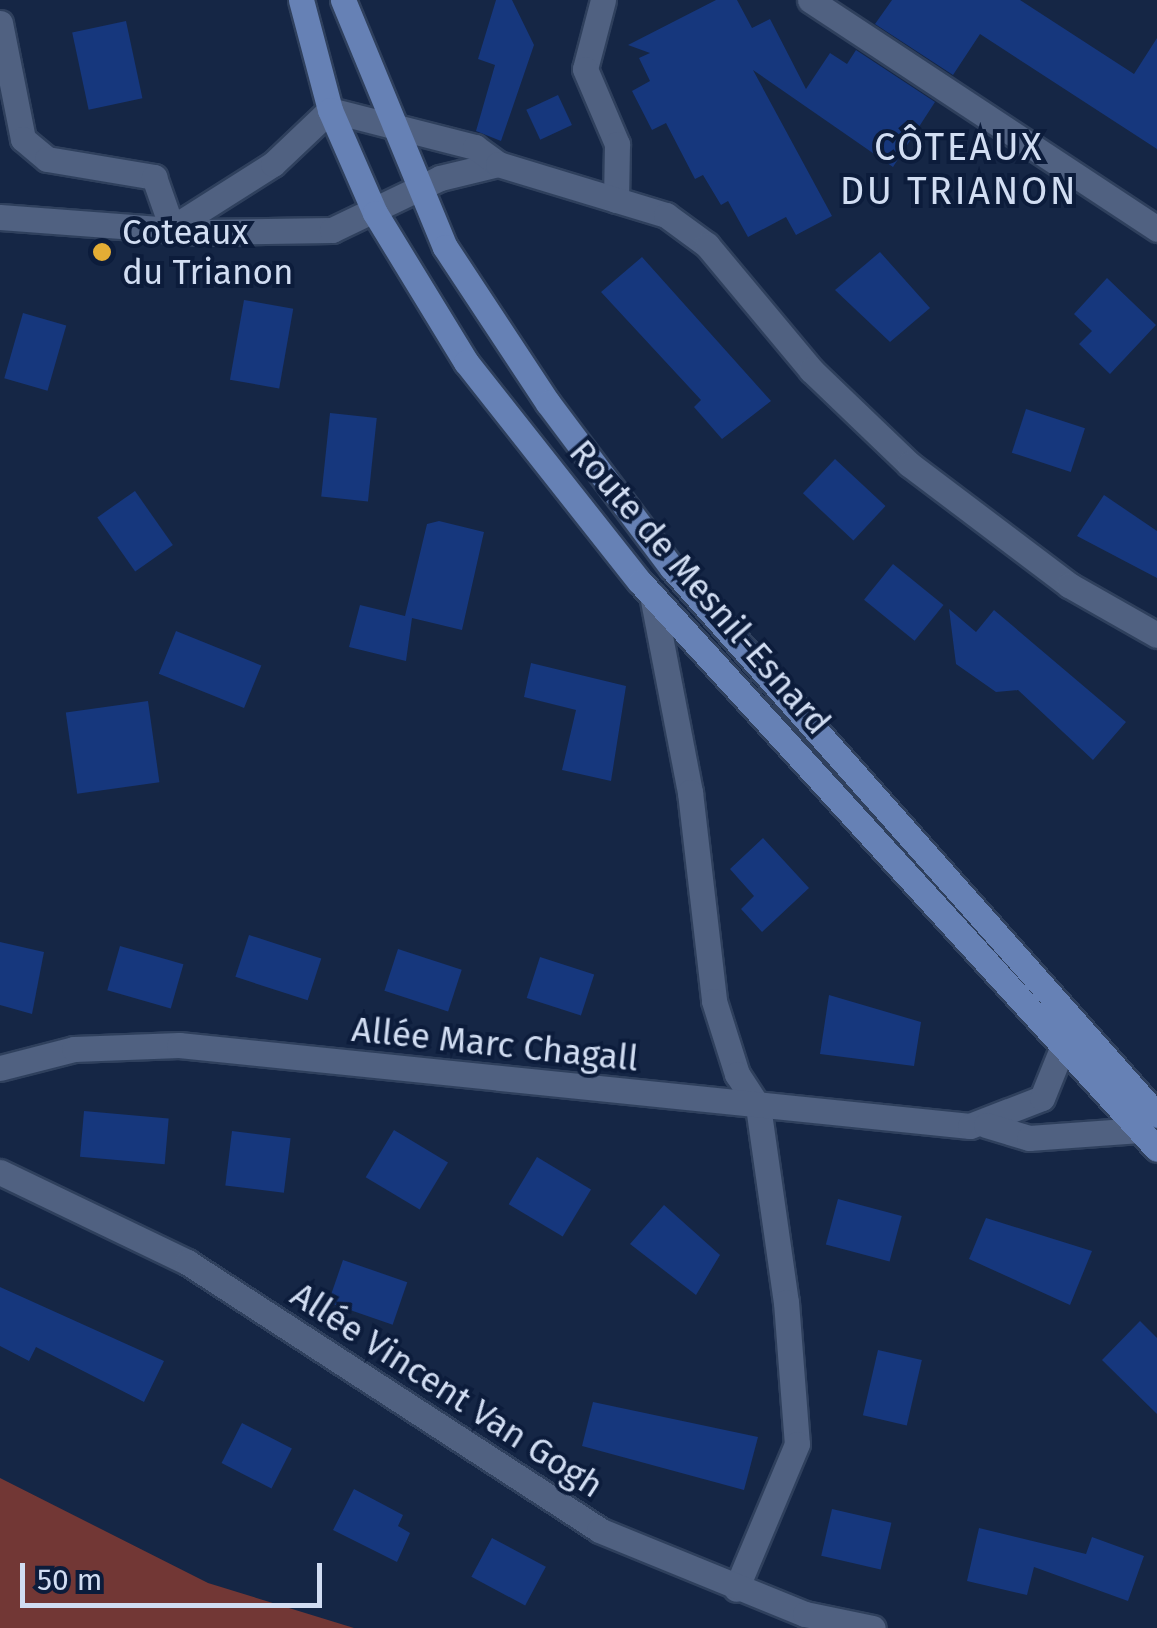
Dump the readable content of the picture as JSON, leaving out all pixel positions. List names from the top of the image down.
{
  "streets": {
    "main road": ["Route de Mesnil-Esnard"],
    "street": ["Allée Marc Chagall", "Allée Vincent Van Gogh"]
  },
  "crossings": [
    ["Route de Mesnil-Esnard", "Allée Marc Chagall"]
  ],
  "districts": ["CÔTEAUX DU TRIANON"],
  "places": ["Coteaux du Trianon"],
  "scale_bar": "50 m"
}
